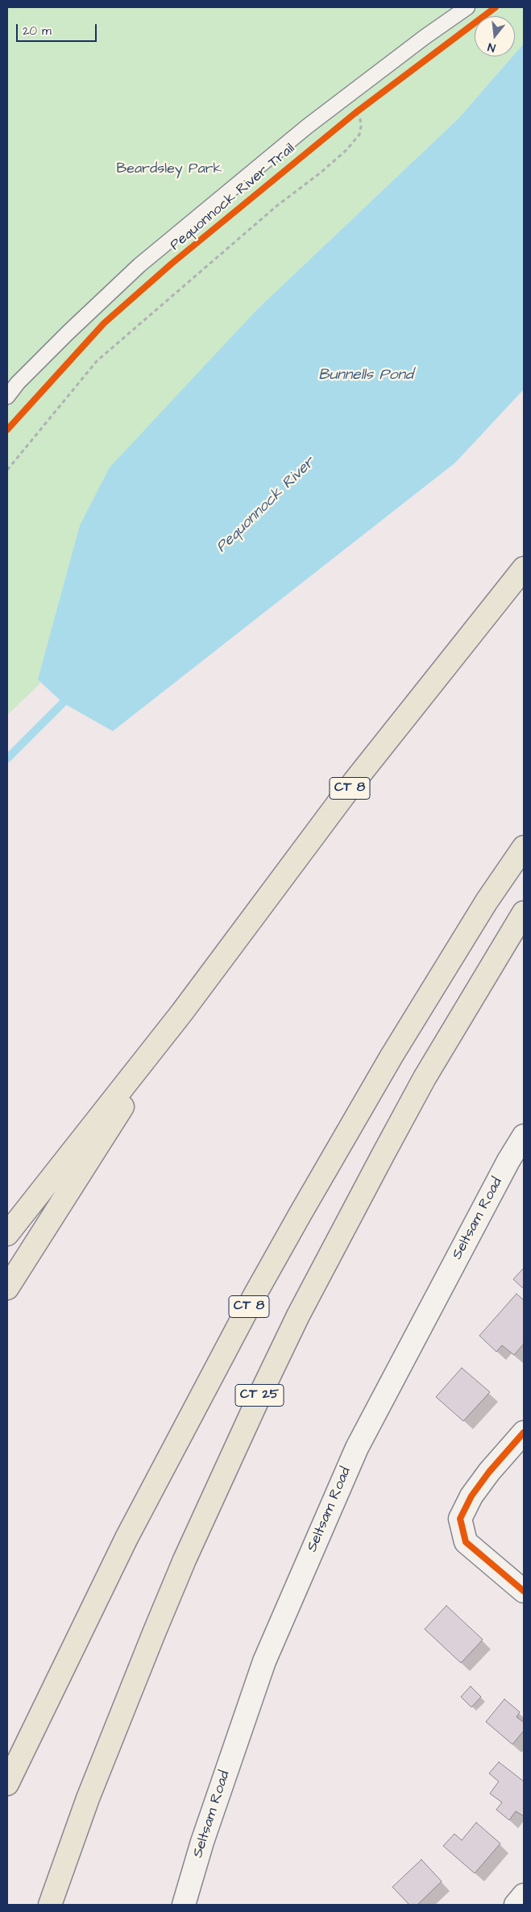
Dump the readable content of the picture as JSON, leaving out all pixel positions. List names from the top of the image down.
{
  "streets": {
    "highway": ["CT 8", "CT 25"],
    "main road": ["Seltsam Road"],
    "cycle path": ["Pequonnock River Trail"]
  },
  "water": ["Bunnells Pond", "Pequonnock River"],
  "parks": ["Beardsley Park"],
  "scale_bar": "20 m",
  "north": "bottom"
}
